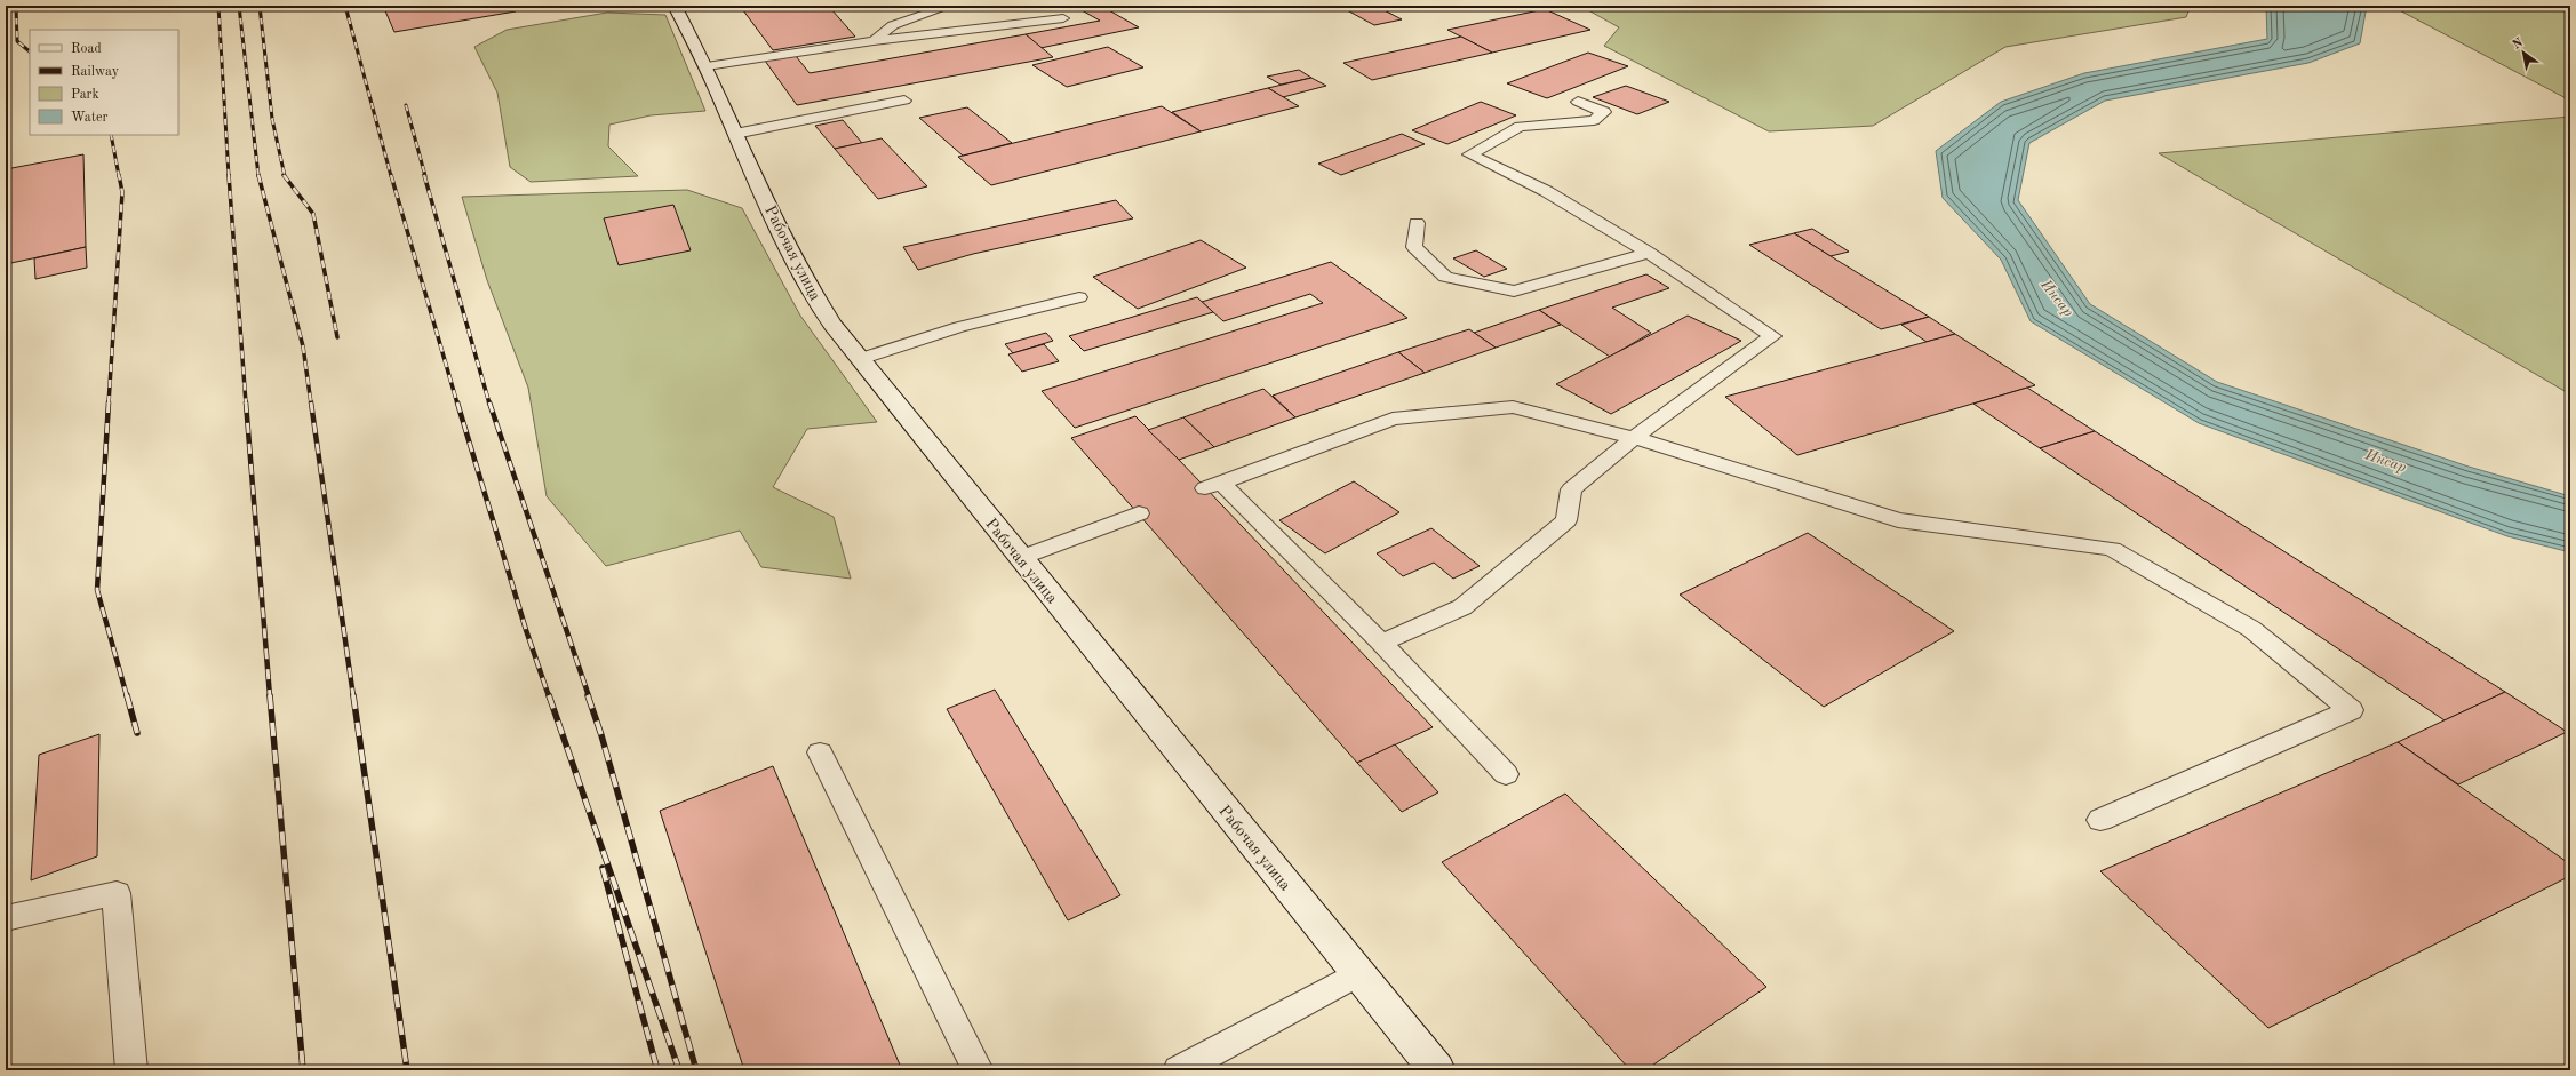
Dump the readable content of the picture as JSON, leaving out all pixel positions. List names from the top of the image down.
{
  "streets": {
    "street": ["Рабочая улица"]
  },
  "water": ["Инсар"],
  "legend": [
    "Road",
    "Railway",
    "Park",
    "Water"
  ],
  "north": "top left"
}
